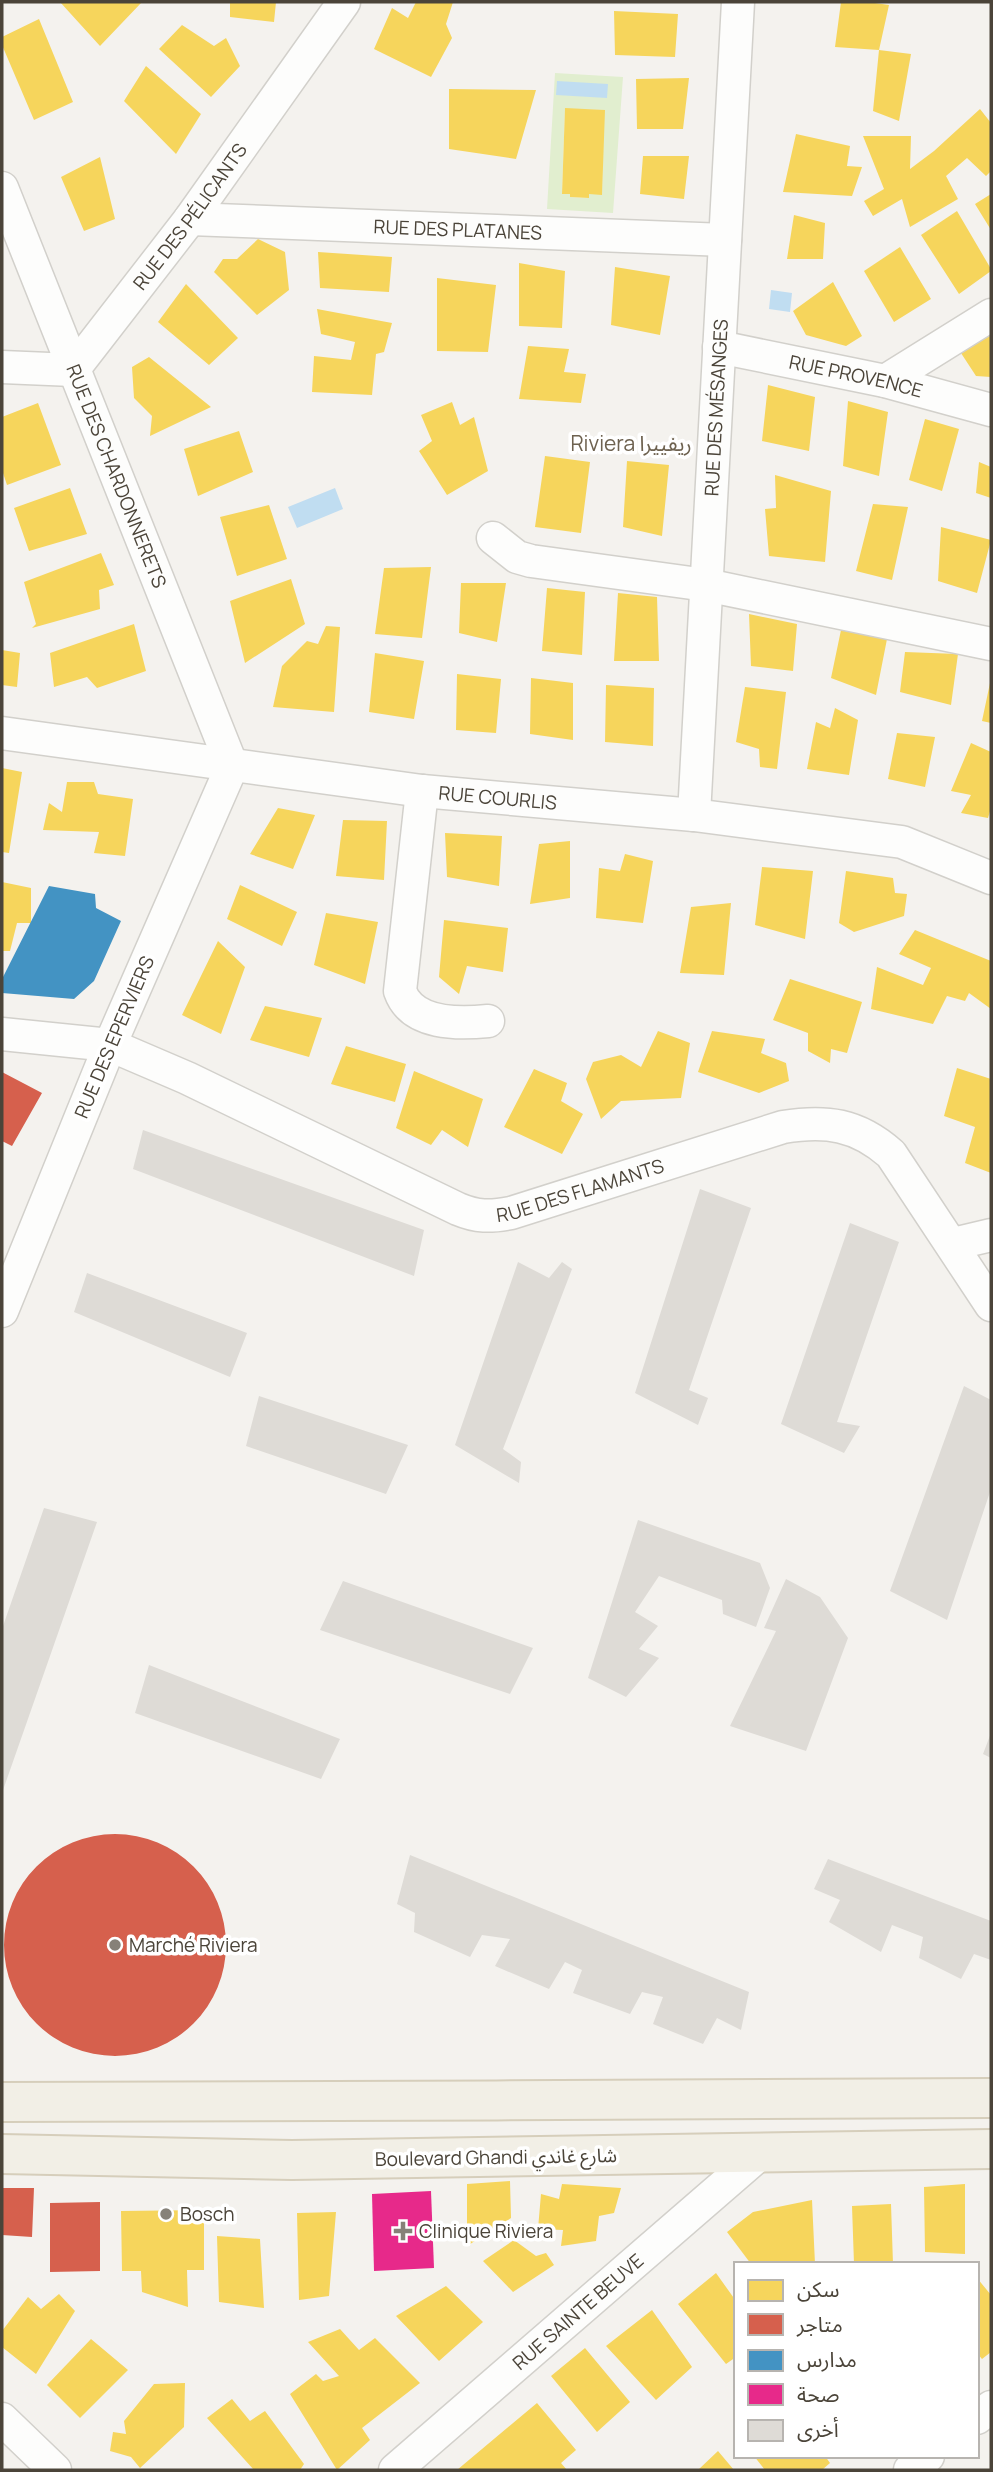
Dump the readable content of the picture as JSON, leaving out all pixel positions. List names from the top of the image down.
{
  "streets": {
    "main road": ["Boulevard Ghandi شارع غاندي"],
    "street": [
      "RUE DES PÉLICANTS",
      "RUE DES PLATANES",
      "RUE PROVENCE",
      "RUE DES MÉSANGES",
      "RUE DES CHARDONNERETS",
      "RUE COURLIS",
      "RUE DES EPERVIERS",
      "RUE DES FLAMANTS",
      "RUE SAINTE BEUVE"
    ]
  },
  "crossings": [
    ["RUE DES PÉLICANTS", "RUE DES PLATANES"],
    ["RUE DES PÉLICANTS", "RUE DES CHARDONNERETS"],
    ["RUE DES PLATANES", "RUE DES MÉSANGES"],
    ["RUE PROVENCE", "RUE DES MÉSANGES"],
    ["RUE DES MÉSANGES", "RUE COURLIS"],
    ["RUE DES CHARDONNERETS", "RUE COURLIS"],
    ["RUE DES CHARDONNERETS", "RUE DES EPERVIERS"],
    ["RUE COURLIS", "RUE DES EPERVIERS"],
    ["RUE DES EPERVIERS", "RUE DES FLAMANTS"],
    ["Boulevard Ghandi شارع غاندي", "RUE SAINTE BEUVE"]
  ],
  "districts": ["Riviera ريفييرا"],
  "places": {
    "other": ["Marché Riviera", "Bosch"],
    "health": ["Clinique Riviera"]
  },
  "legend": [
    "سكن",
    "متاجر",
    "مدارس",
    "صحة",
    "أخرى"
  ]
}
